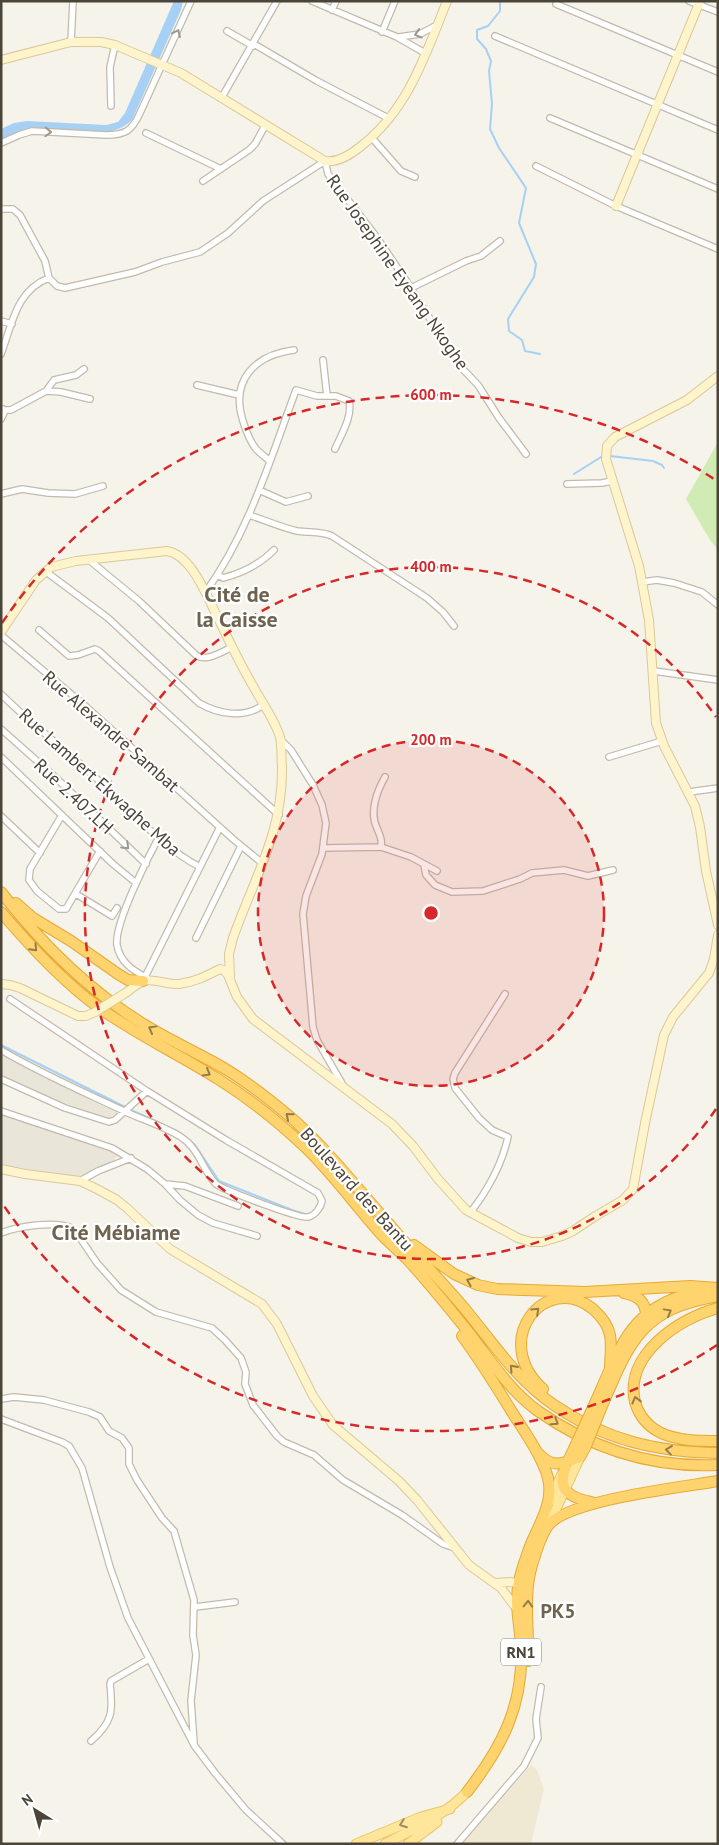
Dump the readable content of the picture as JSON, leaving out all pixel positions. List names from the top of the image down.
{
  "streets": {
    "highway": ["Boulevard des Bantu", "RN1"],
    "street": [
      "Rue Josephine Eyeang Nkoghe",
      "Rue Alexandre Sambat",
      "Rue Lambert Ekwaghe Mba",
      "Rue 2.407.LH"
    ]
  },
  "districts": ["Cité de la Caisse", "Cité Mébiame", "PK5"],
  "north": "top left",
  "rings": ["600 m", "400 m", "200 m"]
}
